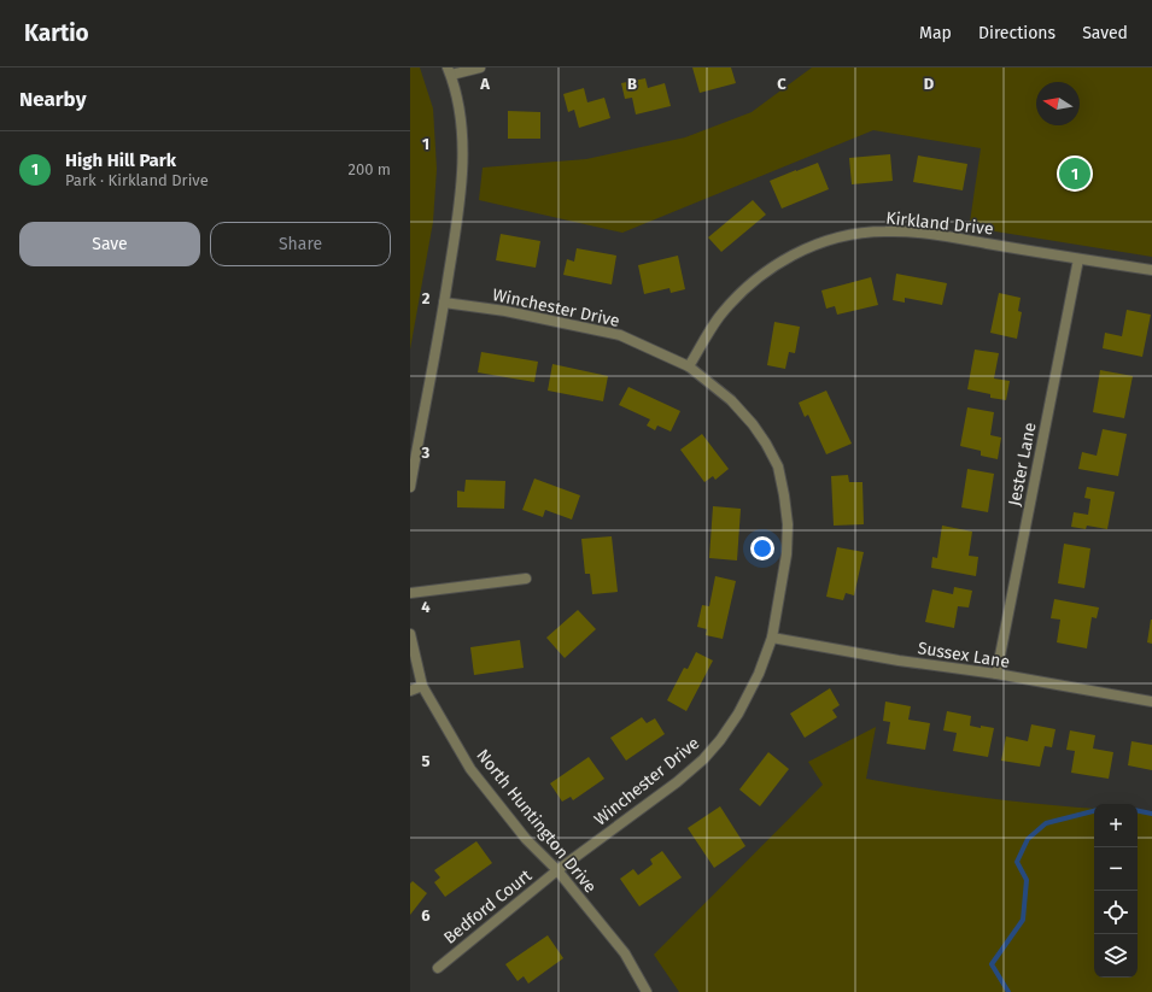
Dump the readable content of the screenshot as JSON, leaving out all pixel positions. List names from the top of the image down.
{
  "streets": {
    "street": [
      "Kirkland Drive",
      "Winchester Drive",
      "Jester Lane",
      "Sussex Lane",
      "North Huntington Drive",
      "Bedford Court"
    ]
  },
  "crossings": [
    ["Kirkland Drive", "Winchester Drive"],
    ["Kirkland Drive", "Jester Lane"],
    ["Winchester Drive", "Sussex Lane"],
    ["Winchester Drive", "North Huntington Drive"],
    ["Winchester Drive", "Bedford Court"],
    ["Jester Lane", "Sussex Lane"],
    ["North Huntington Drive", "Bedford Court"]
  ],
  "north": "left",
  "page": {
    "header": "Kartio",
    "nav": ["Map", "Directions", "Saved"],
    "heading": "Nearby",
    "list": [
      {
        "mark": "1",
        "name": "High Hill Park",
        "note": "Park · Kirkland Drive",
        "value": "200 m"
      }
    ],
    "pins": "1",
    "buttons": ["Save", "Share"],
    "map_buttons": ["+", "−"]
  },
  "grid": {
    "columns": [
      "A",
      "B",
      "C",
      "D"
    ],
    "rows": [
      "1",
      "2",
      "3",
      "4",
      "5",
      "6"
    ]
  }
}
